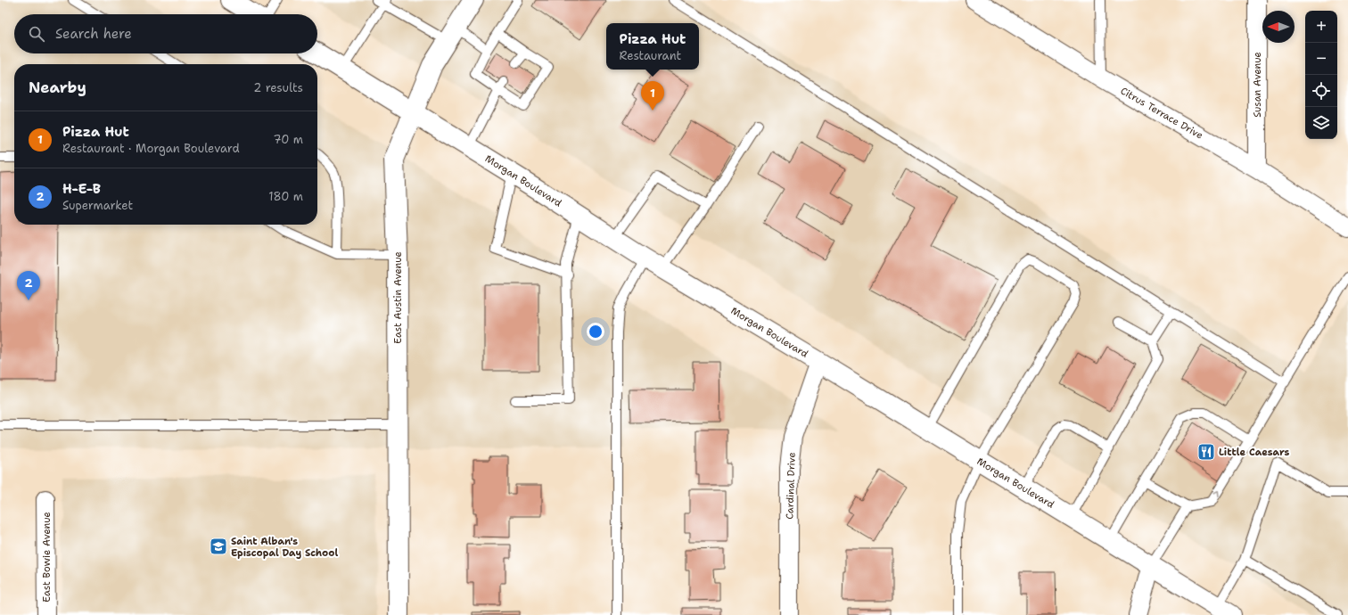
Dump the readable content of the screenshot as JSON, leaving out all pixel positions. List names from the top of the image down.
{
  "streets": {
    "main road": ["Morgan Boulevard", "East Austin Avenue"],
    "street": [
      "Susan Avenue",
      "Citrus Terrace Drive",
      "Cardinal Drive",
      "East Bowie Avenue"
    ]
  },
  "crossings": [
    ["Susan Avenue", "Citrus Terrace Drive"],
    ["Morgan Boulevard", "East Austin Avenue"],
    ["Morgan Boulevard", "Cardinal Drive"]
  ],
  "places": {
    "restaurant": ["Little Caesars"],
    "school or university": ["Saint Alban's Episcopal Day School"]
  },
  "north": "left",
  "page": {
    "map_buttons": ["+", "−"],
    "search": "Search here",
    "popup": ["Pizza Hut", "Restaurant"],
    "heading": ["Nearby", "2 results"],
    "pins": ["1", "2"],
    "list": [
      {
        "mark": "1",
        "name": "Pizza Hut",
        "note": "Restaurant · Morgan Boulevard",
        "value": "70 m"
      },
      {
        "mark": "2",
        "name": "H-E-B",
        "note": "Supermarket",
        "value": "180 m"
      }
    ]
  }
}
